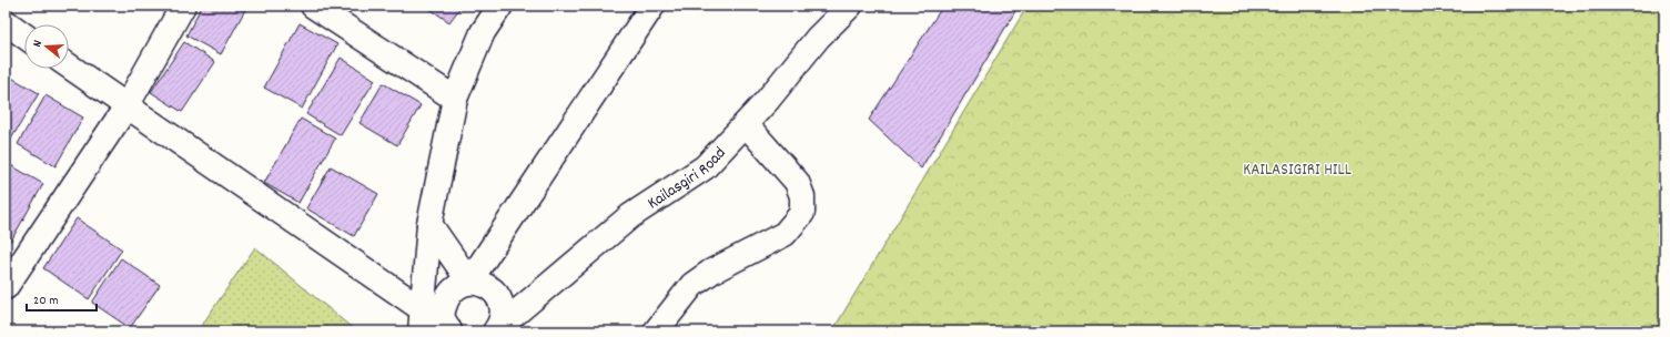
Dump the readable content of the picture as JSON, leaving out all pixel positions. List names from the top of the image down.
{
  "streets": {
    "street": ["Kailasgiri Road"]
  },
  "parks": ["KAILASIGIRI HILL"],
  "scale_bar": "20 m",
  "north": "left"
}
